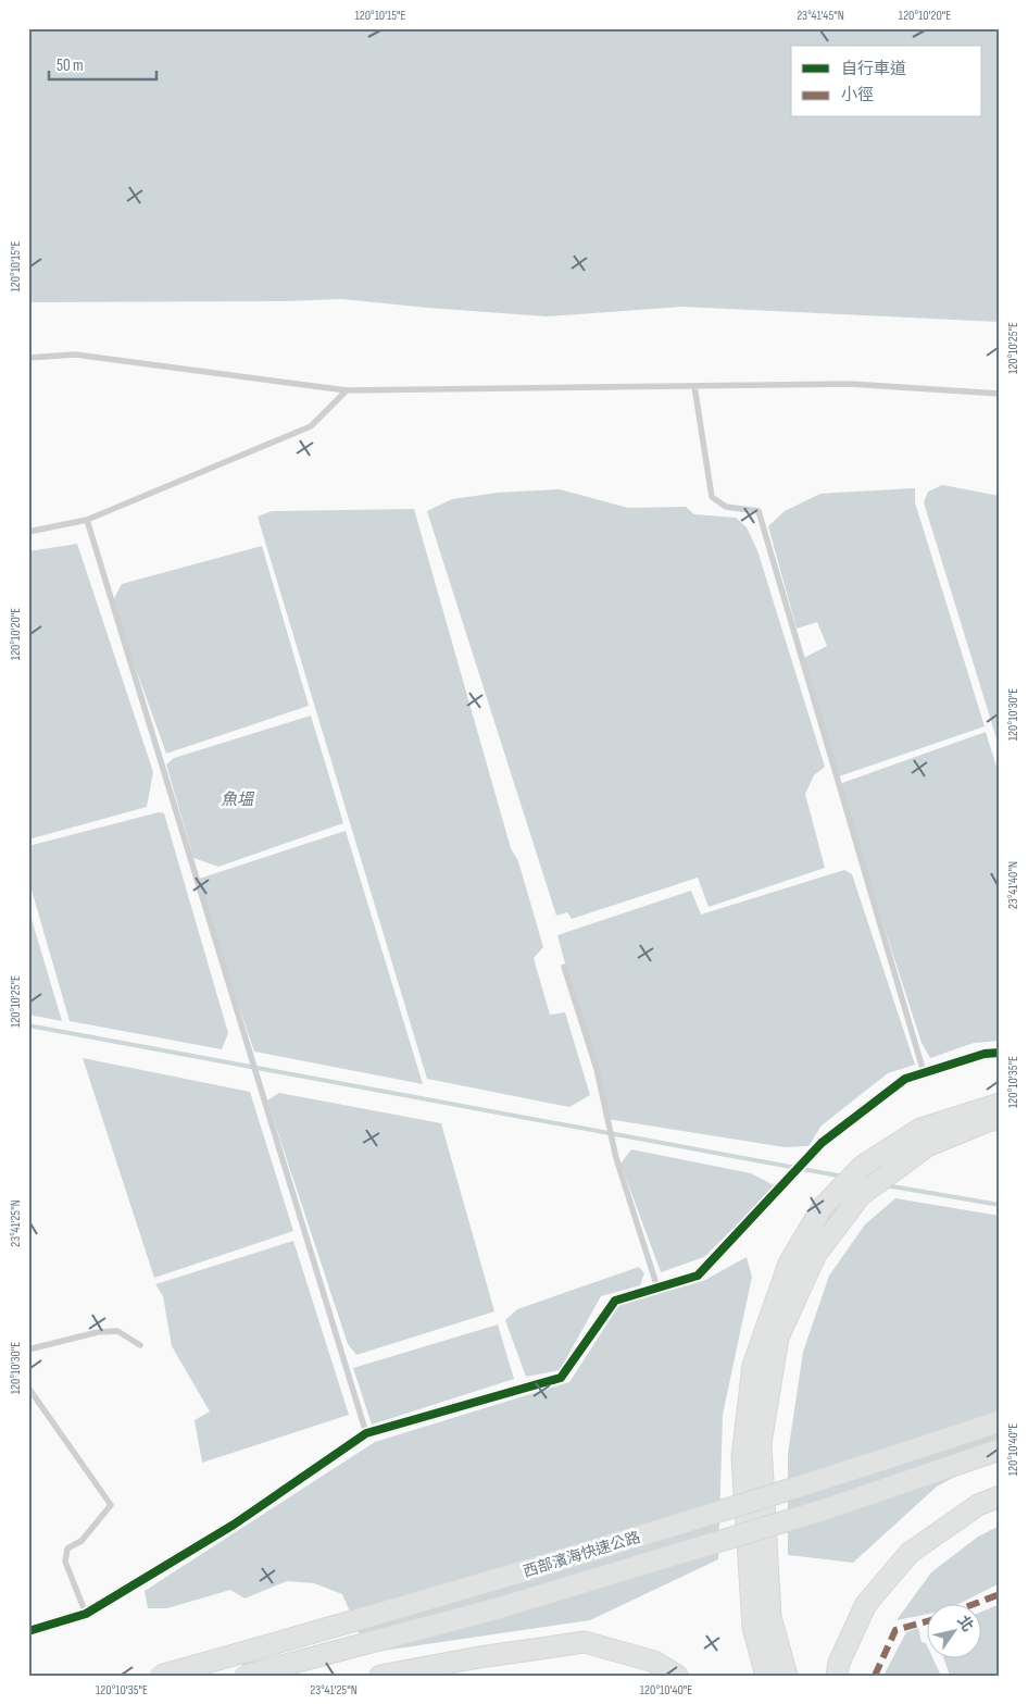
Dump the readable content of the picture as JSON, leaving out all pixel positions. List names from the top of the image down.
{
  "streets": {
    "highway": ["西部濱海快速公路"]
  },
  "water": ["魚塭"],
  "legend": ["自行車道", "小徑"],
  "scale_bar": "50 m",
  "north": "top right",
  "coordinates": [
    "120°10'15\"E",
    "23°41'45\"N",
    "120°10'20\"E",
    "120°10'25\"E",
    "120°10'30\"E",
    "23°41'40\"N",
    "120°10'35\"E",
    "23°41'25\"N",
    "120°10'40\"E"
  ]
}
